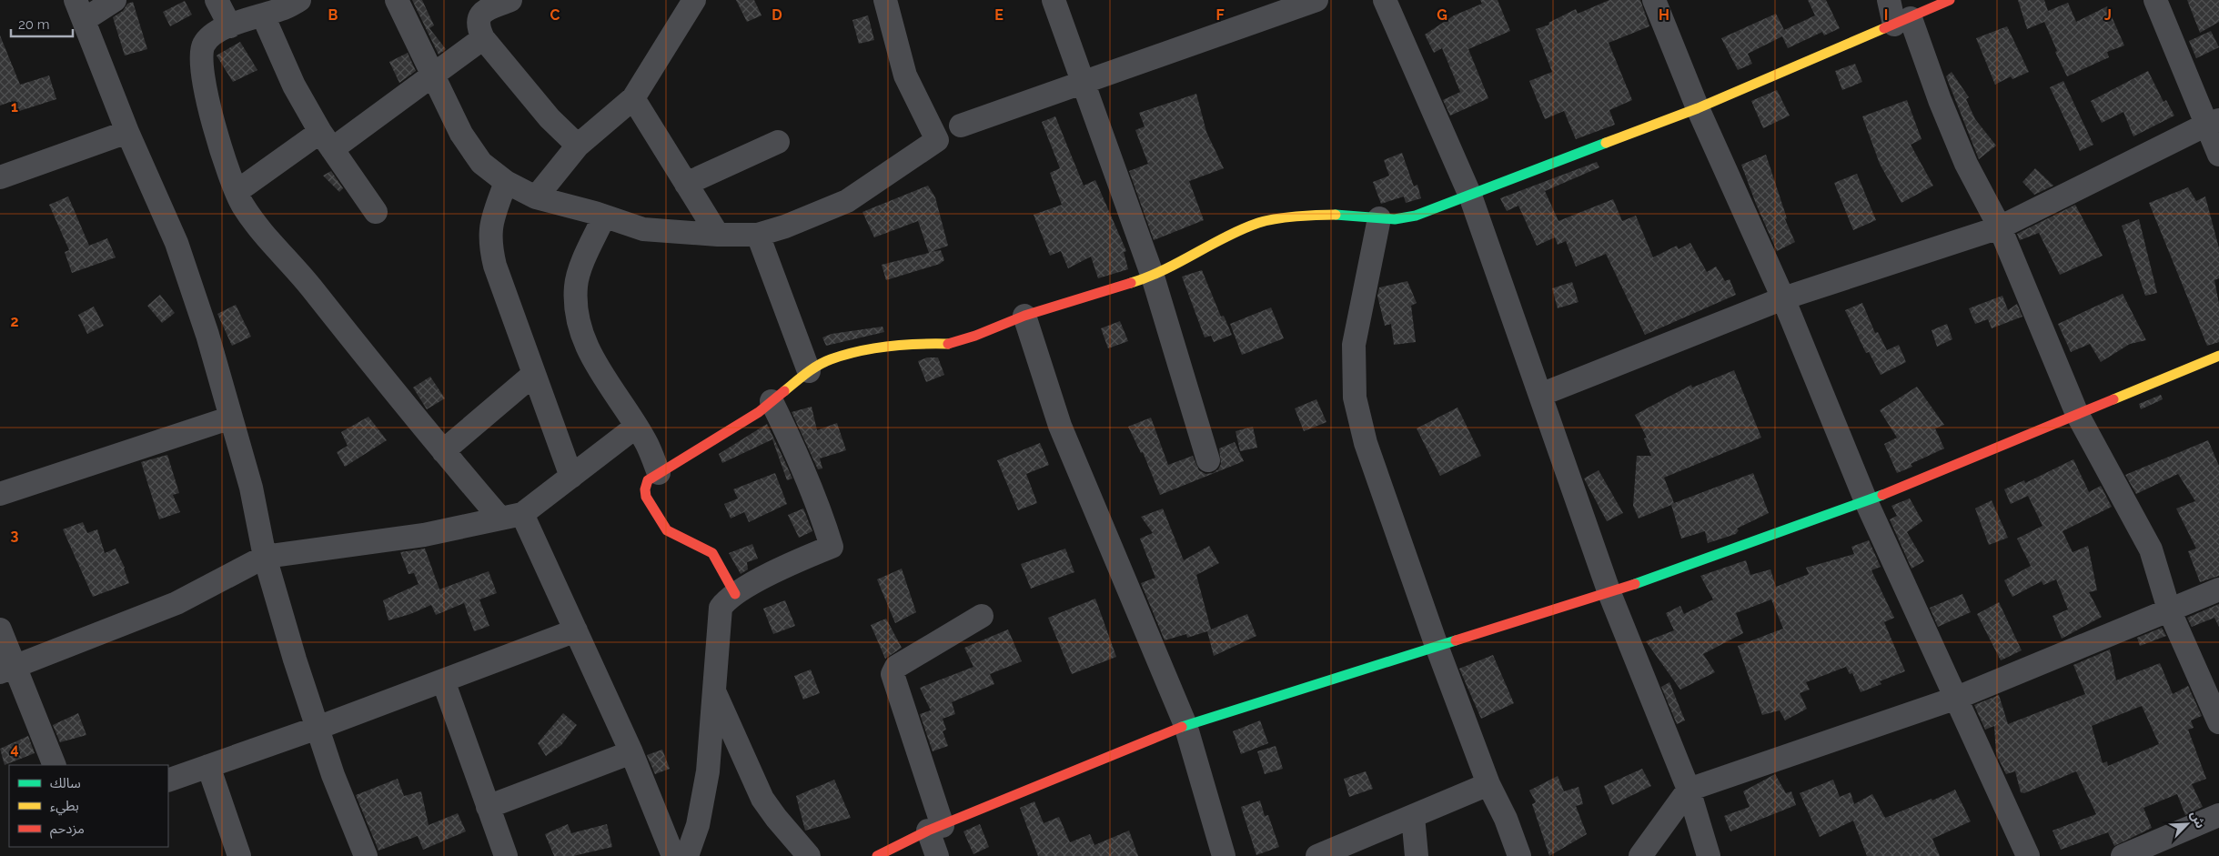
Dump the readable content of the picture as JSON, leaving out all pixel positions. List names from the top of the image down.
{
  "legend": ["سالك", "بطيء", "مزدحم"],
  "scale_bar": "20 m",
  "north": "top right",
  "grid": {
    "columns": [
      "B",
      "C",
      "D",
      "E",
      "F",
      "G",
      "H",
      "I",
      "J"
    ],
    "rows": [
      "1",
      "2",
      "3",
      "4"
    ]
  }
}
